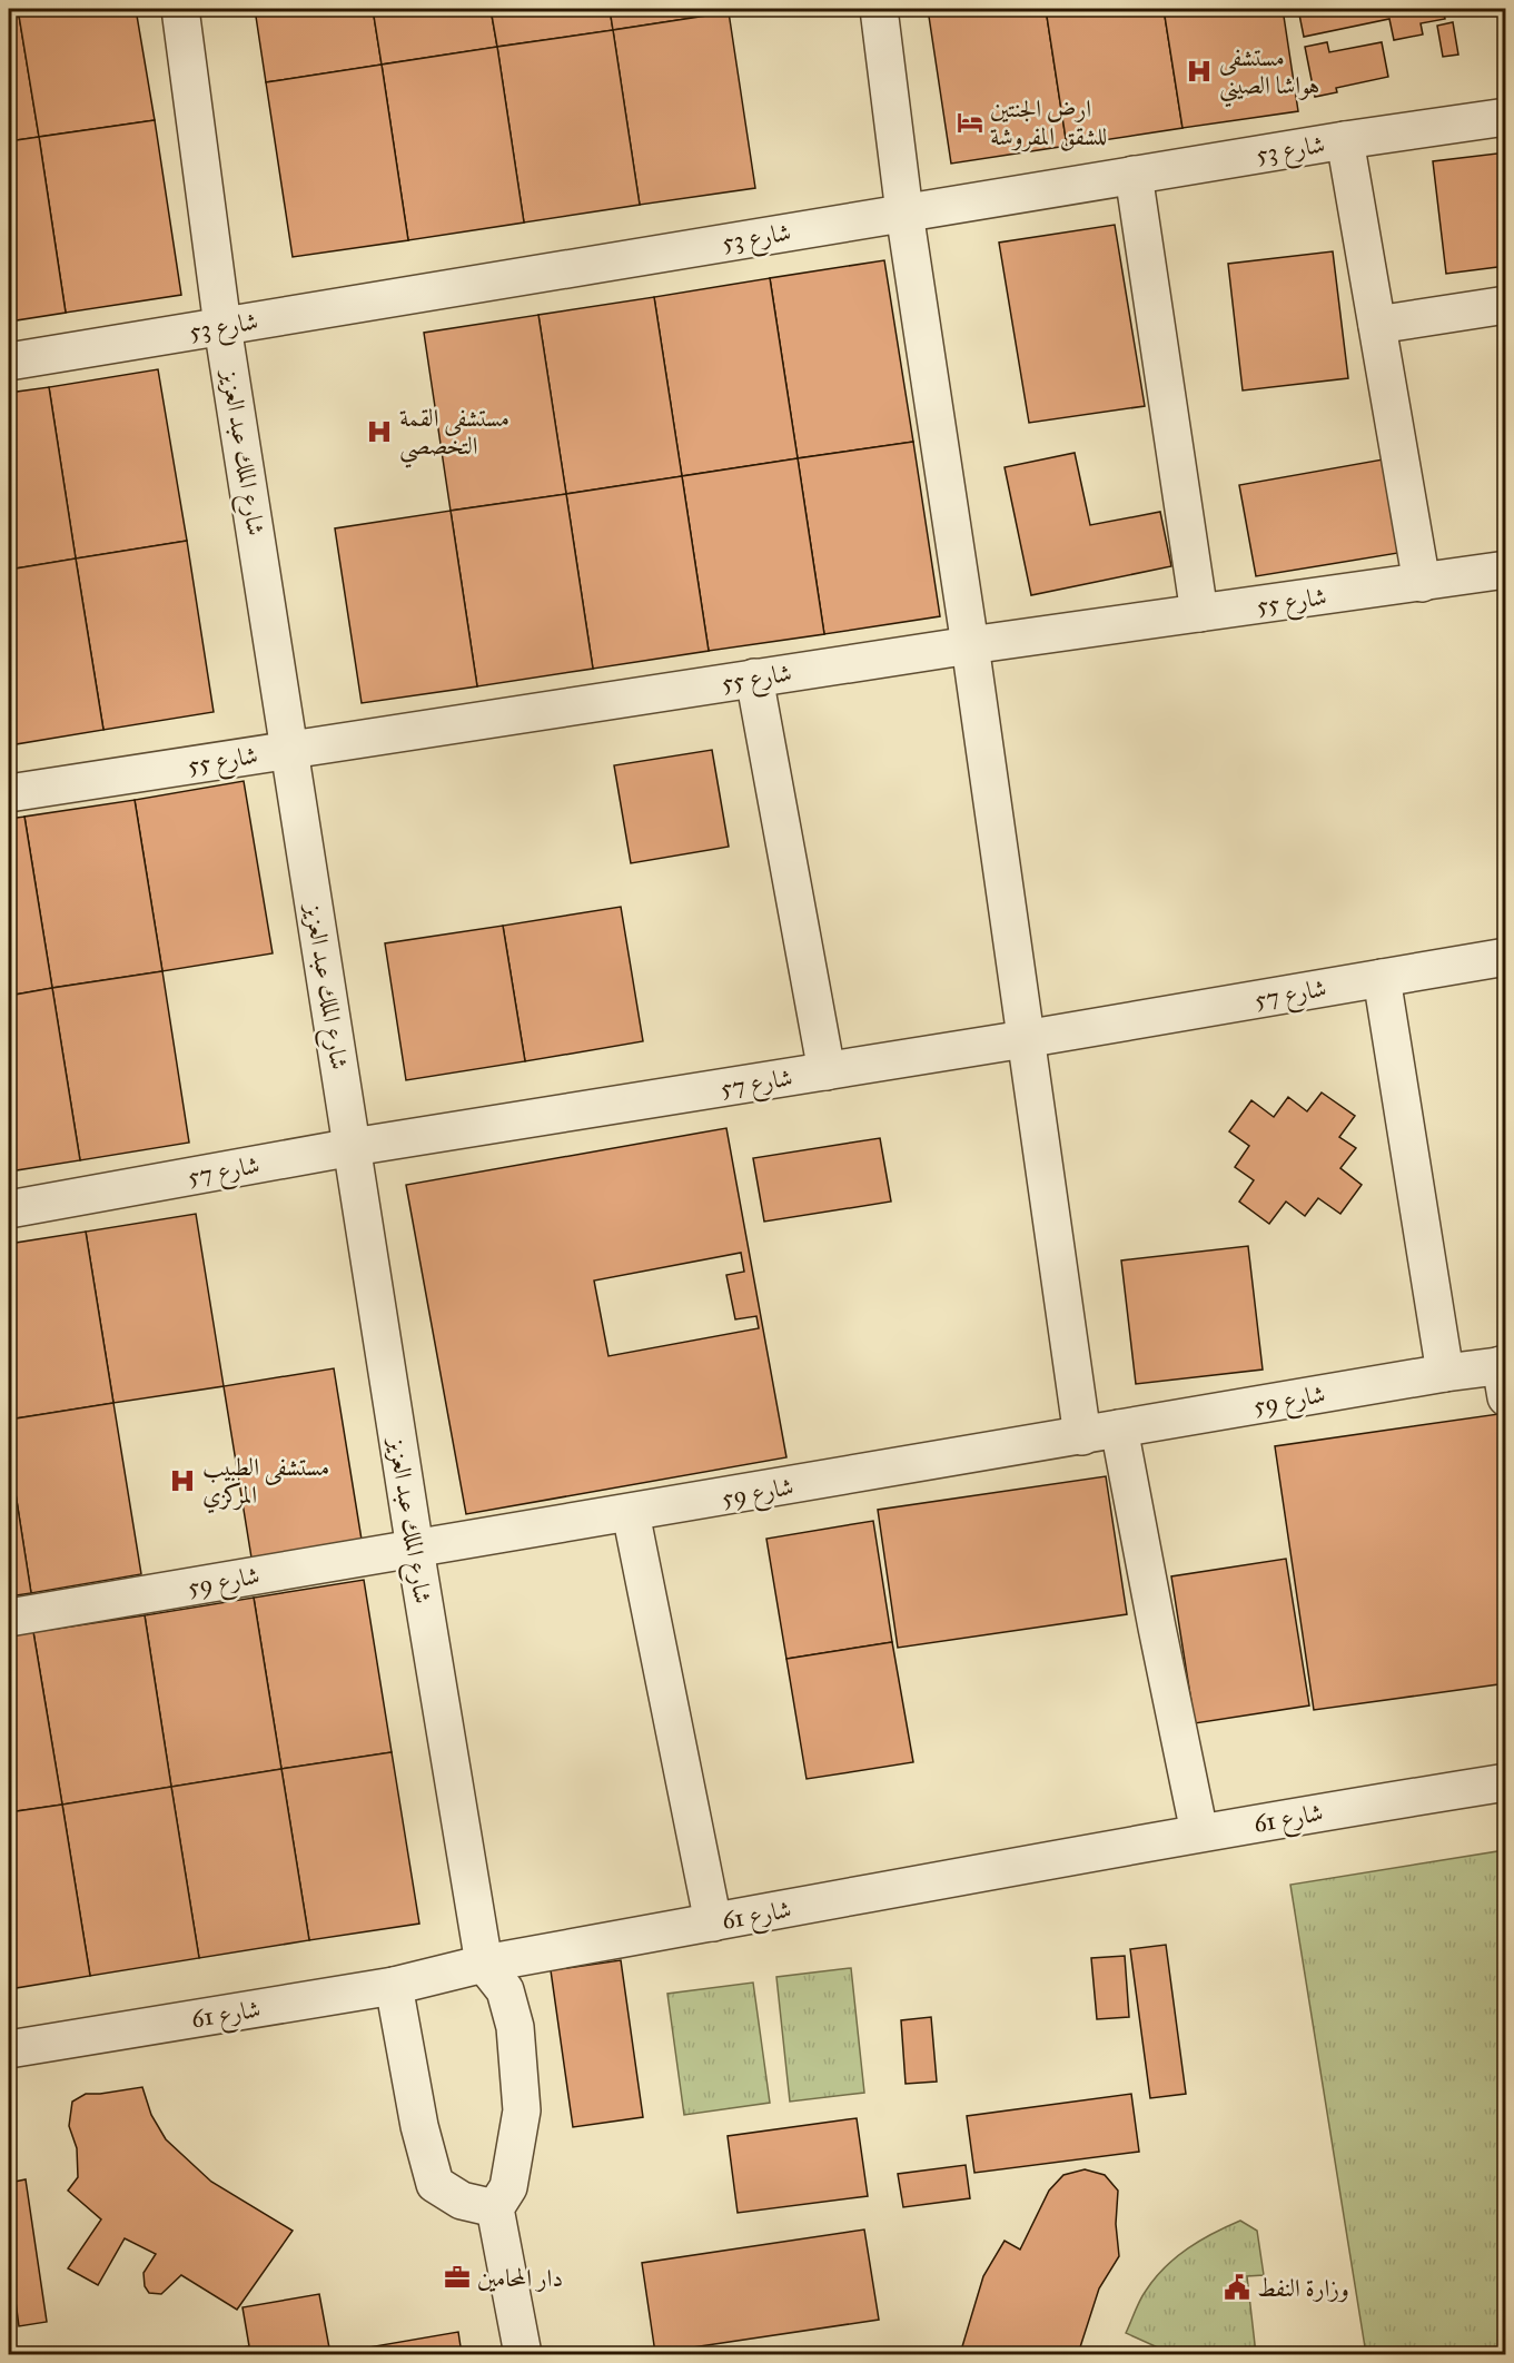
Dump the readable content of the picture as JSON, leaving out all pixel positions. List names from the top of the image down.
{
  "streets": {
    "street": [
      "شارع 53",
      "شارع الملك عبد العزيز",
      "شارع 55",
      "شارع 57",
      "شارع 59",
      "شارع 61"
    ]
  },
  "crossings": [
    ["شارع 53", "شارع الملك عبد العزيز"],
    ["شارع الملك عبد العزيز", "شارع 55"],
    ["شارع الملك عبد العزيز", "شارع 57"],
    ["شارع الملك عبد العزيز", "شارع 59"],
    ["شارع الملك عبد العزيز", "شارع 61"]
  ],
  "places": {
    "hospital": ["مستشفى هواشا الصيني", "مستشفى القمة التخصصي", "مستشفى الطبيب المركزي"],
    "hotel": ["ارض الجنتين للشقق المفروشة"],
    "office": ["دار المحامين"],
    "public building": ["وزارة النفط"]
  }
}
